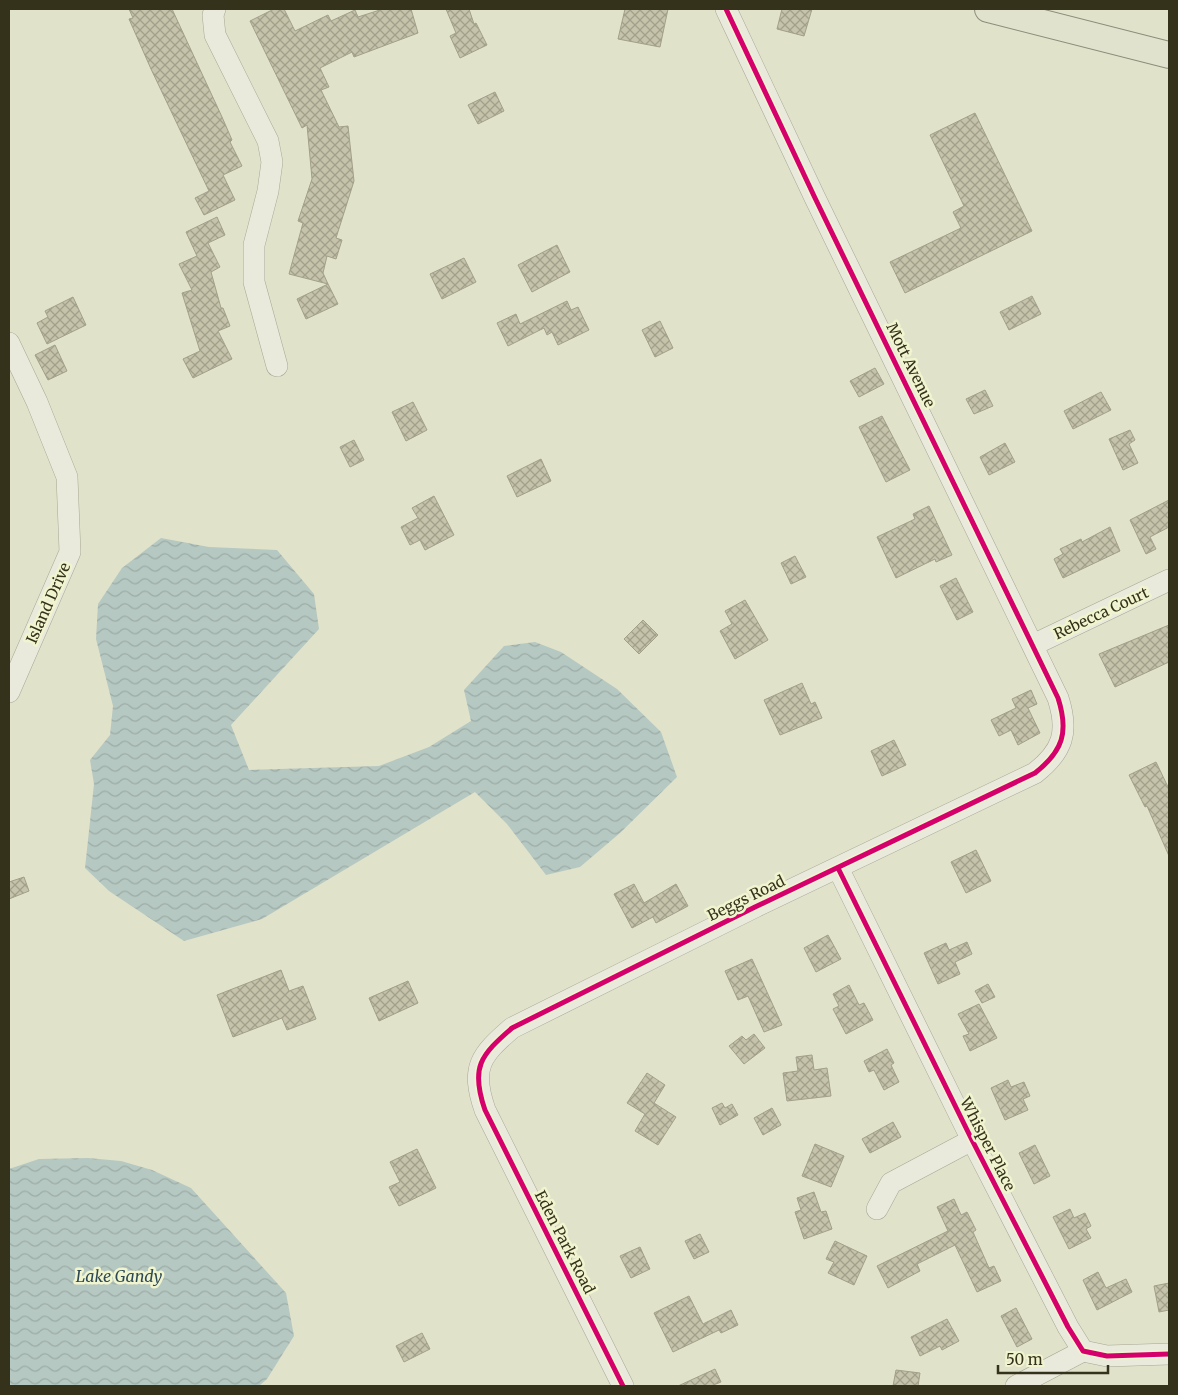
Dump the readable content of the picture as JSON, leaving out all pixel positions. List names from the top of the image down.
{
  "streets": {
    "street": [
      "Mott Avenue",
      "Island Drive",
      "Rebecca Court",
      "Beggs Road",
      "Whisper Place",
      "Eden Park Road"
    ]
  },
  "crossings": [
    ["Mott Avenue", "Rebecca Court"],
    ["Mott Avenue", "Beggs Road"],
    ["Beggs Road", "Whisper Place"],
    ["Beggs Road", "Eden Park Road"]
  ],
  "water": ["Lake Gandy"],
  "scale_bar": "50 m"
}
